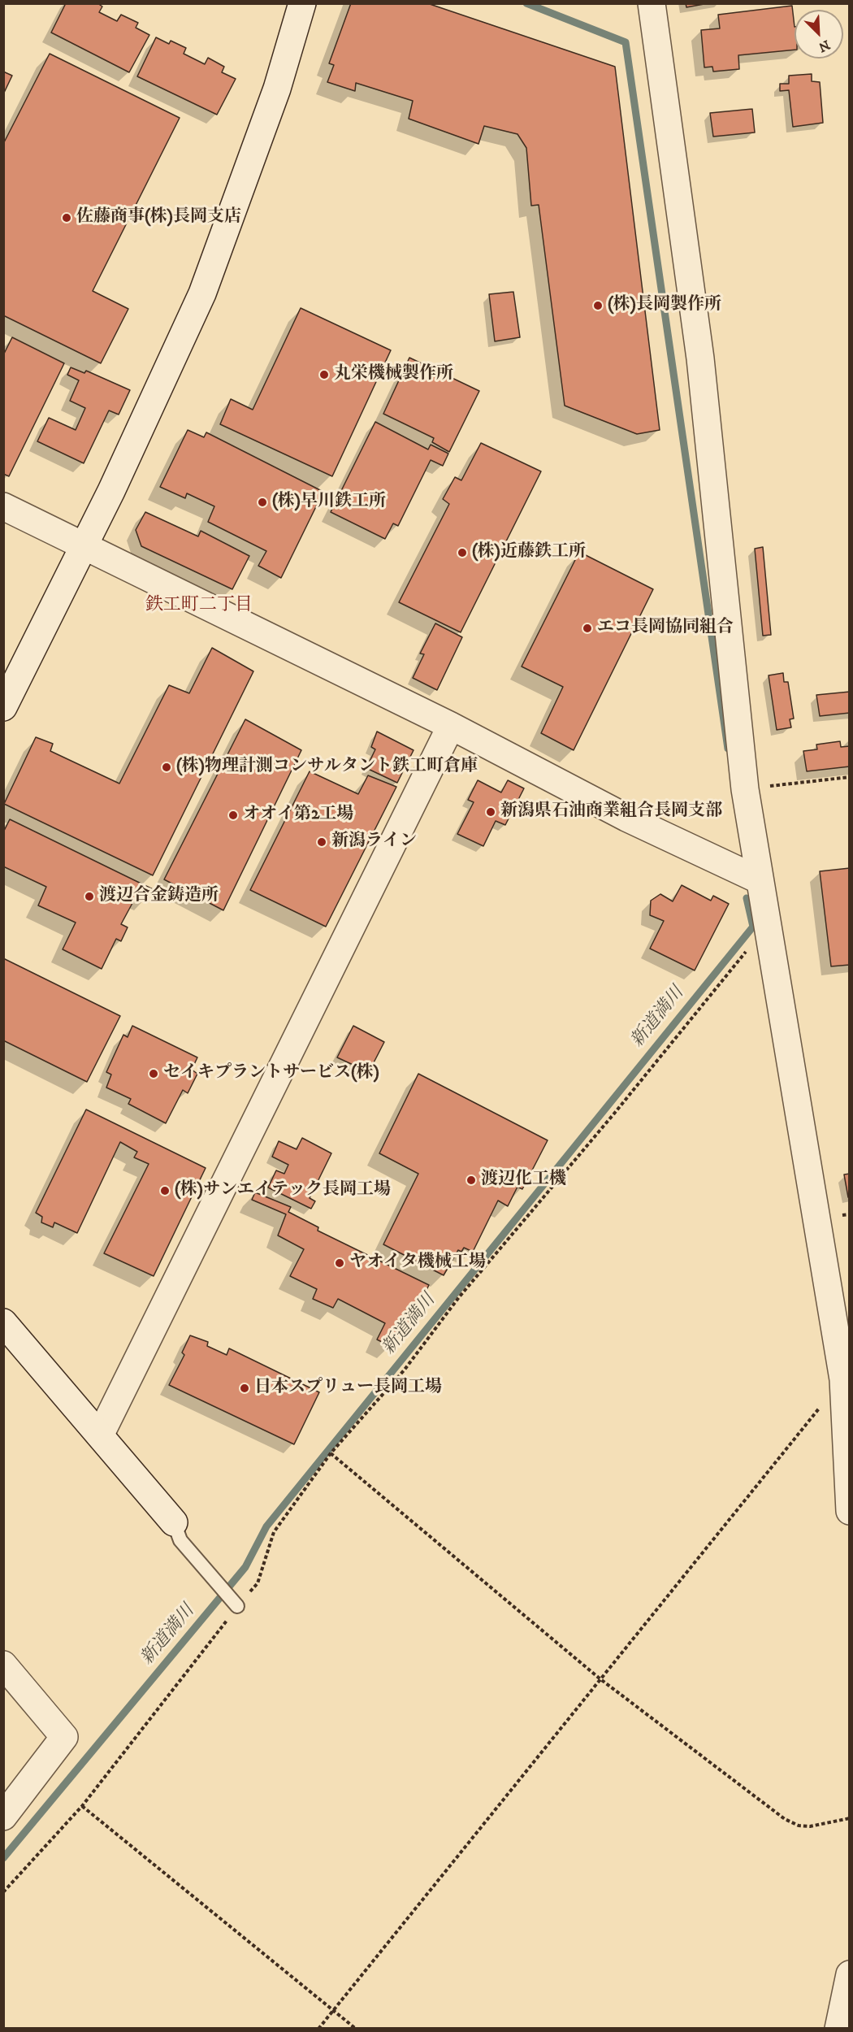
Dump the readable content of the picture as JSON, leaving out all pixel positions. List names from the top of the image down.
{
  "districts": ["鉄工町二丁目"],
  "water": ["新道満川"],
  "places": [
    "佐藤商事(株)長岡支店",
    "(株)長岡製作所",
    "丸栄機械製作所",
    "(株)早川鉄工所",
    "(株)近藤鉄工所",
    "エコ長岡協同組合",
    "(株)物理計測コンサルタント鉄工町倉庫",
    "新潟県石油商業組合長岡支部",
    "オオイ第2工場",
    "新潟ライン",
    "渡辺合金鋳造所",
    "セイキプラントサービス(株)",
    "渡辺化工機",
    "(株)サンエイテック長岡工場",
    "ヤオイタ機械工場",
    "日本スプリュー長岡工場"
  ],
  "north": "bottom right"
}
